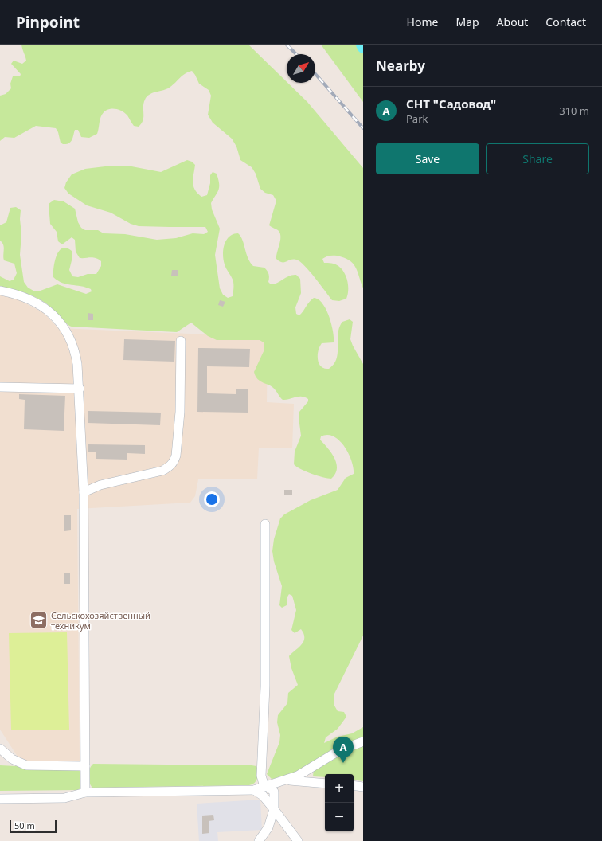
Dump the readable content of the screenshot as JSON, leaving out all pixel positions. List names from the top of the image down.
{
  "places": {
    "school or university": ["Сельскохозяйственный техникум"]
  },
  "scale_bar": "50 m",
  "north": "top right",
  "page": {
    "header": "Pinpoint",
    "nav": [
      "Home",
      "Map",
      "About",
      "Contact"
    ],
    "heading": "Nearby",
    "list": [
      {
        "mark": "A",
        "name": "СНТ \"Садовод\"",
        "note": "Park",
        "value": "310 m"
      }
    ],
    "buttons": ["Save", "Share"],
    "pins": "A",
    "map_buttons": ["+", "−"],
    "scale": "50 m"
  }
}
